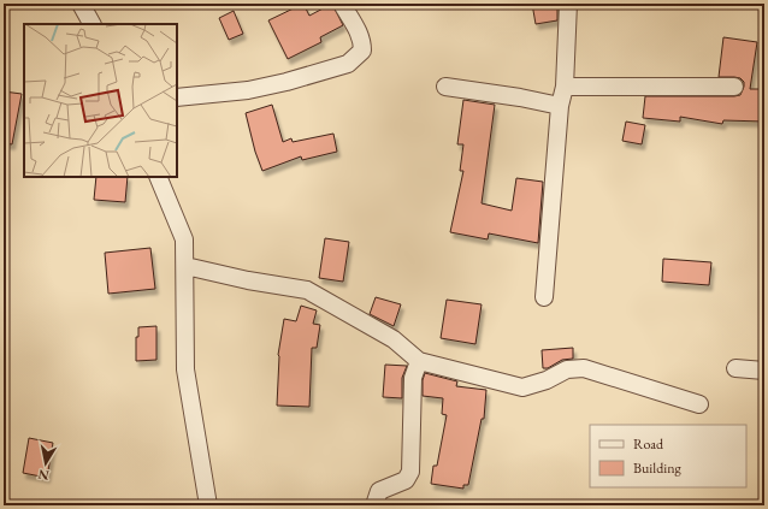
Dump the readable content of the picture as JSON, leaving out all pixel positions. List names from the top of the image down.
{
  "legend": ["Road", "Building"],
  "north": "bottom"
}
